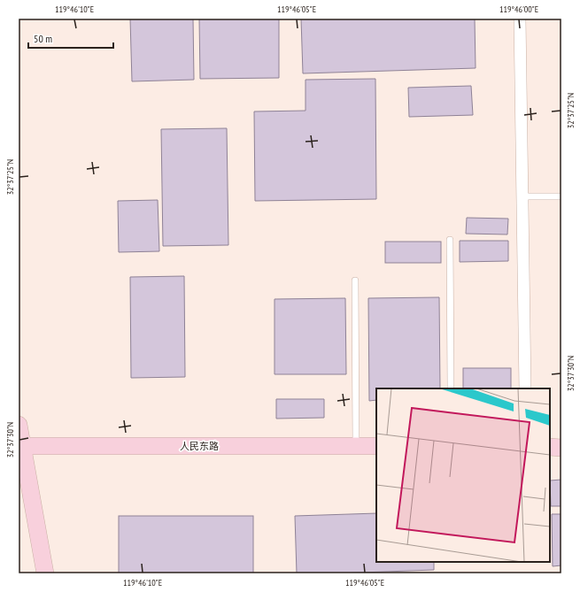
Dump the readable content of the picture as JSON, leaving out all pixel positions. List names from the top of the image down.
{
  "streets": {
    "street": ["人民东路"]
  },
  "scale_bar": "50 m",
  "coordinates": [
    "119°46'10\"E",
    "119°46'05\"E",
    "119°46'00\"E",
    "32°37'25\"N",
    "32°37'30\"N"
  ]
}
